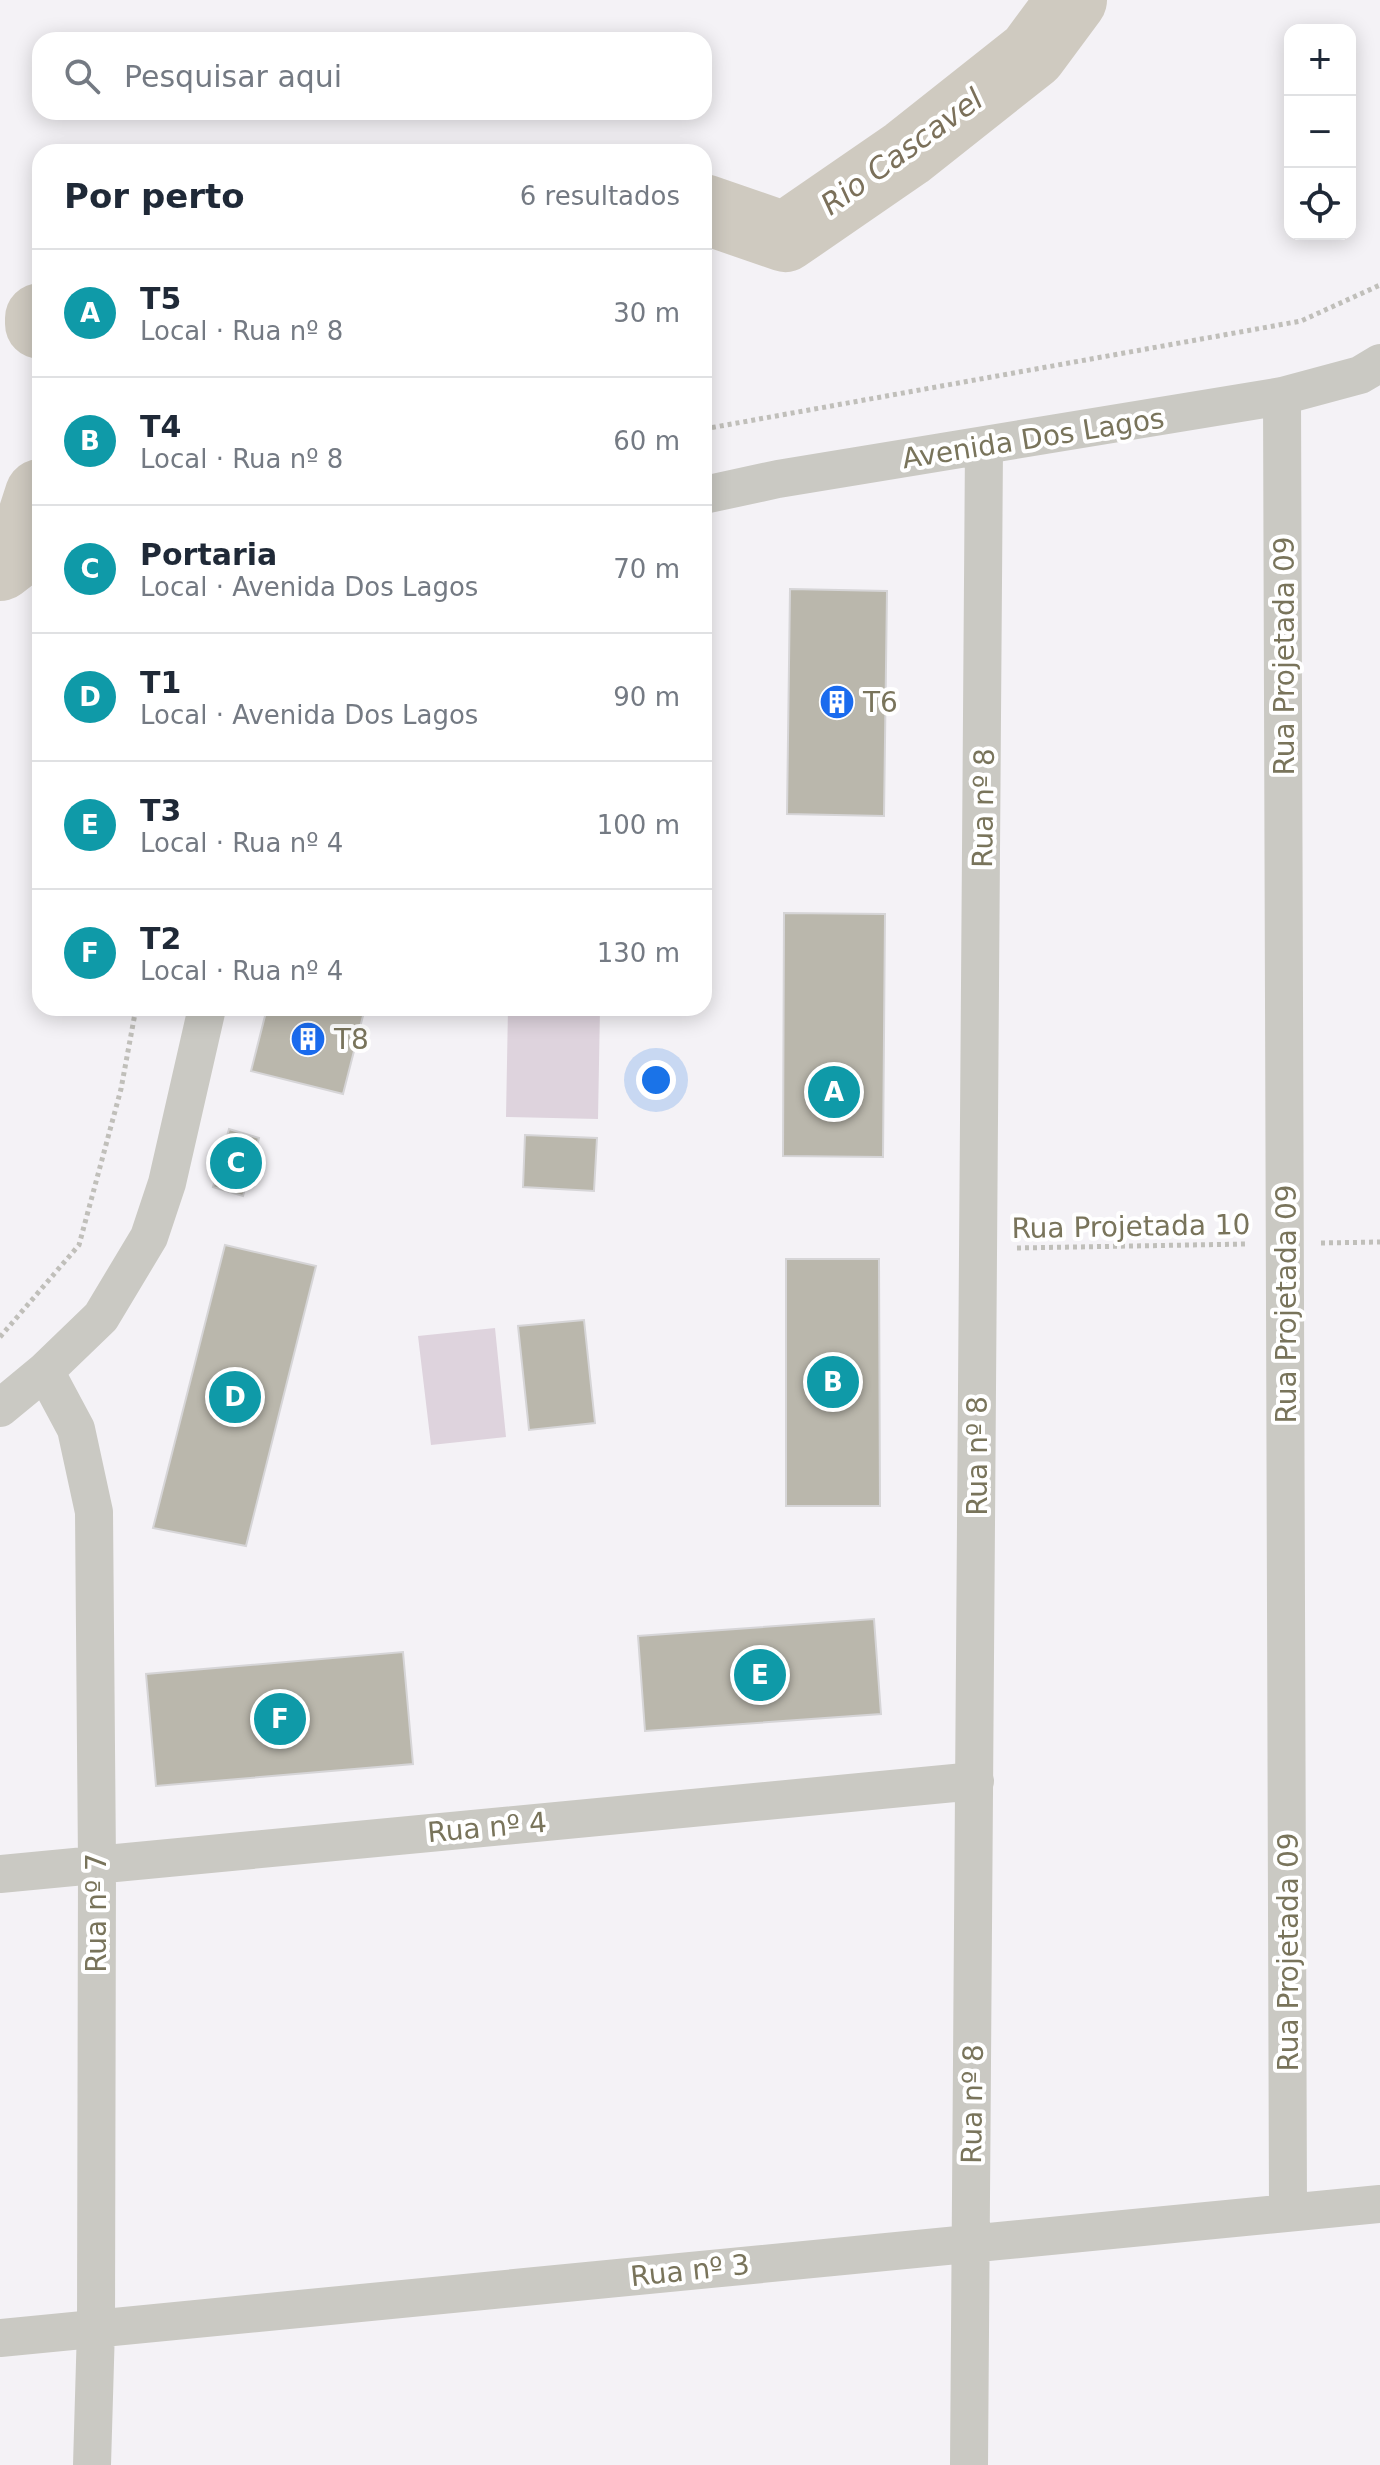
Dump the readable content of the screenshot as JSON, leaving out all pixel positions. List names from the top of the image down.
{
  "streets": {
    "street": [
      "Avenida Dos Lagos",
      "Rua Projetada 09",
      "Rua nº 8",
      "Rua nº 4",
      "Rua nº 7",
      "Rua nº 3"
    ],
    "path": ["Rua Projetada 10"]
  },
  "crossings": [
    ["Avenida Dos Lagos", "Rua Projetada 09"],
    ["Avenida Dos Lagos", "Rua nº 8"],
    ["Rua Projetada 09", "Rua Projetada 10"],
    ["Rua Projetada 09", "Rua nº 3"],
    ["Rua nº 8", "Rua Projetada 10"],
    ["Rua nº 8", "Rua nº 4"],
    ["Rua nº 8", "Rua nº 3"],
    ["Rua nº 4", "Rua nº 7"],
    ["Rua nº 7", "Rua nº 3"]
  ],
  "water": ["Rio Cascavel"],
  "places": {
    "building": ["T6", "T8"]
  },
  "page": {
    "map_buttons": ["+", "−"],
    "search": "Pesquisar aqui",
    "heading": ["Por perto", "6 resultados"],
    "list": [
      {
        "mark": "A",
        "name": "T5",
        "note": "Local · Rua nº 8",
        "value": "30 m"
      },
      {
        "mark": "B",
        "name": "T4",
        "note": "Local · Rua nº 8",
        "value": "60 m"
      },
      {
        "mark": "C",
        "name": "Portaria",
        "note": "Local · Avenida Dos Lagos",
        "value": "70 m"
      },
      {
        "mark": "D",
        "name": "T1",
        "note": "Local · Avenida Dos Lagos",
        "value": "90 m"
      },
      {
        "mark": "E",
        "name": "T3",
        "note": "Local · Rua nº 4",
        "value": "100 m"
      },
      {
        "mark": "F",
        "name": "T2",
        "note": "Local · Rua nº 4",
        "value": "130 m"
      }
    ],
    "pins": [
      "A",
      "C",
      "B",
      "D",
      "E",
      "F"
    ]
  }
}
